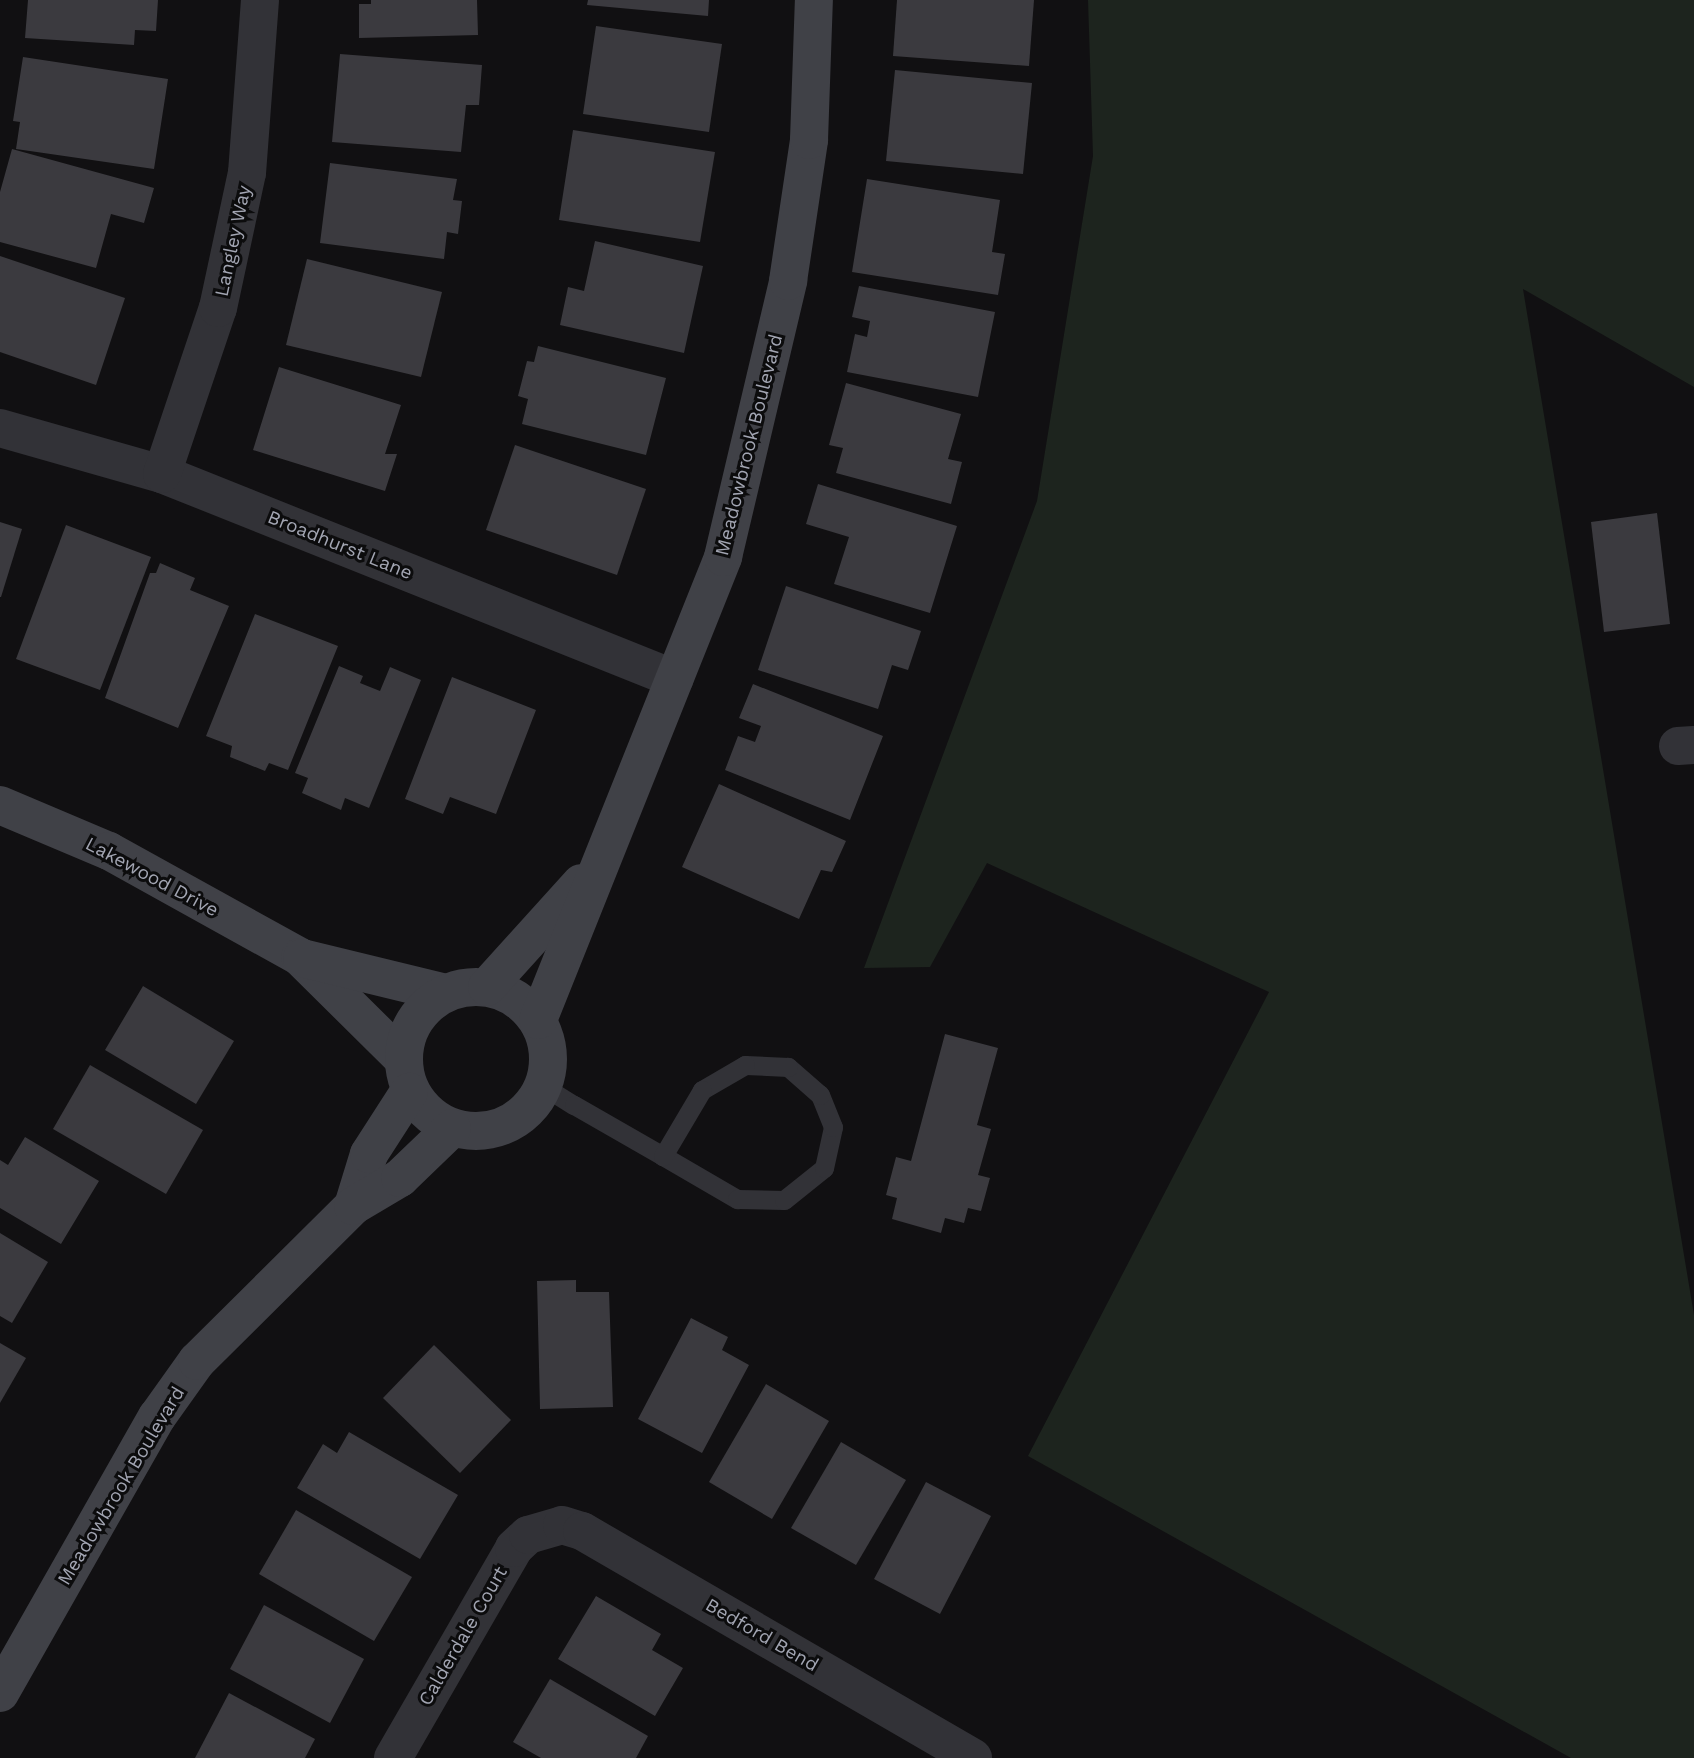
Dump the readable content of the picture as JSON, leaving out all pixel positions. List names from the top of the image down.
{
  "streets": {
    "street": [
      "Langley Way",
      "Meadowbrook Boulevard",
      "Broadhurst Lane",
      "Lakewood Drive",
      "Bedford Bend",
      "Calderdale Court"
    ]
  },
  "crossings": [
    ["Langley Way", "Broadhurst Lane"],
    ["Meadowbrook Boulevard", "Broadhurst Lane"],
    ["Meadowbrook Boulevard", "Lakewood Drive"],
    ["Bedford Bend", "Calderdale Court"]
  ]
}
